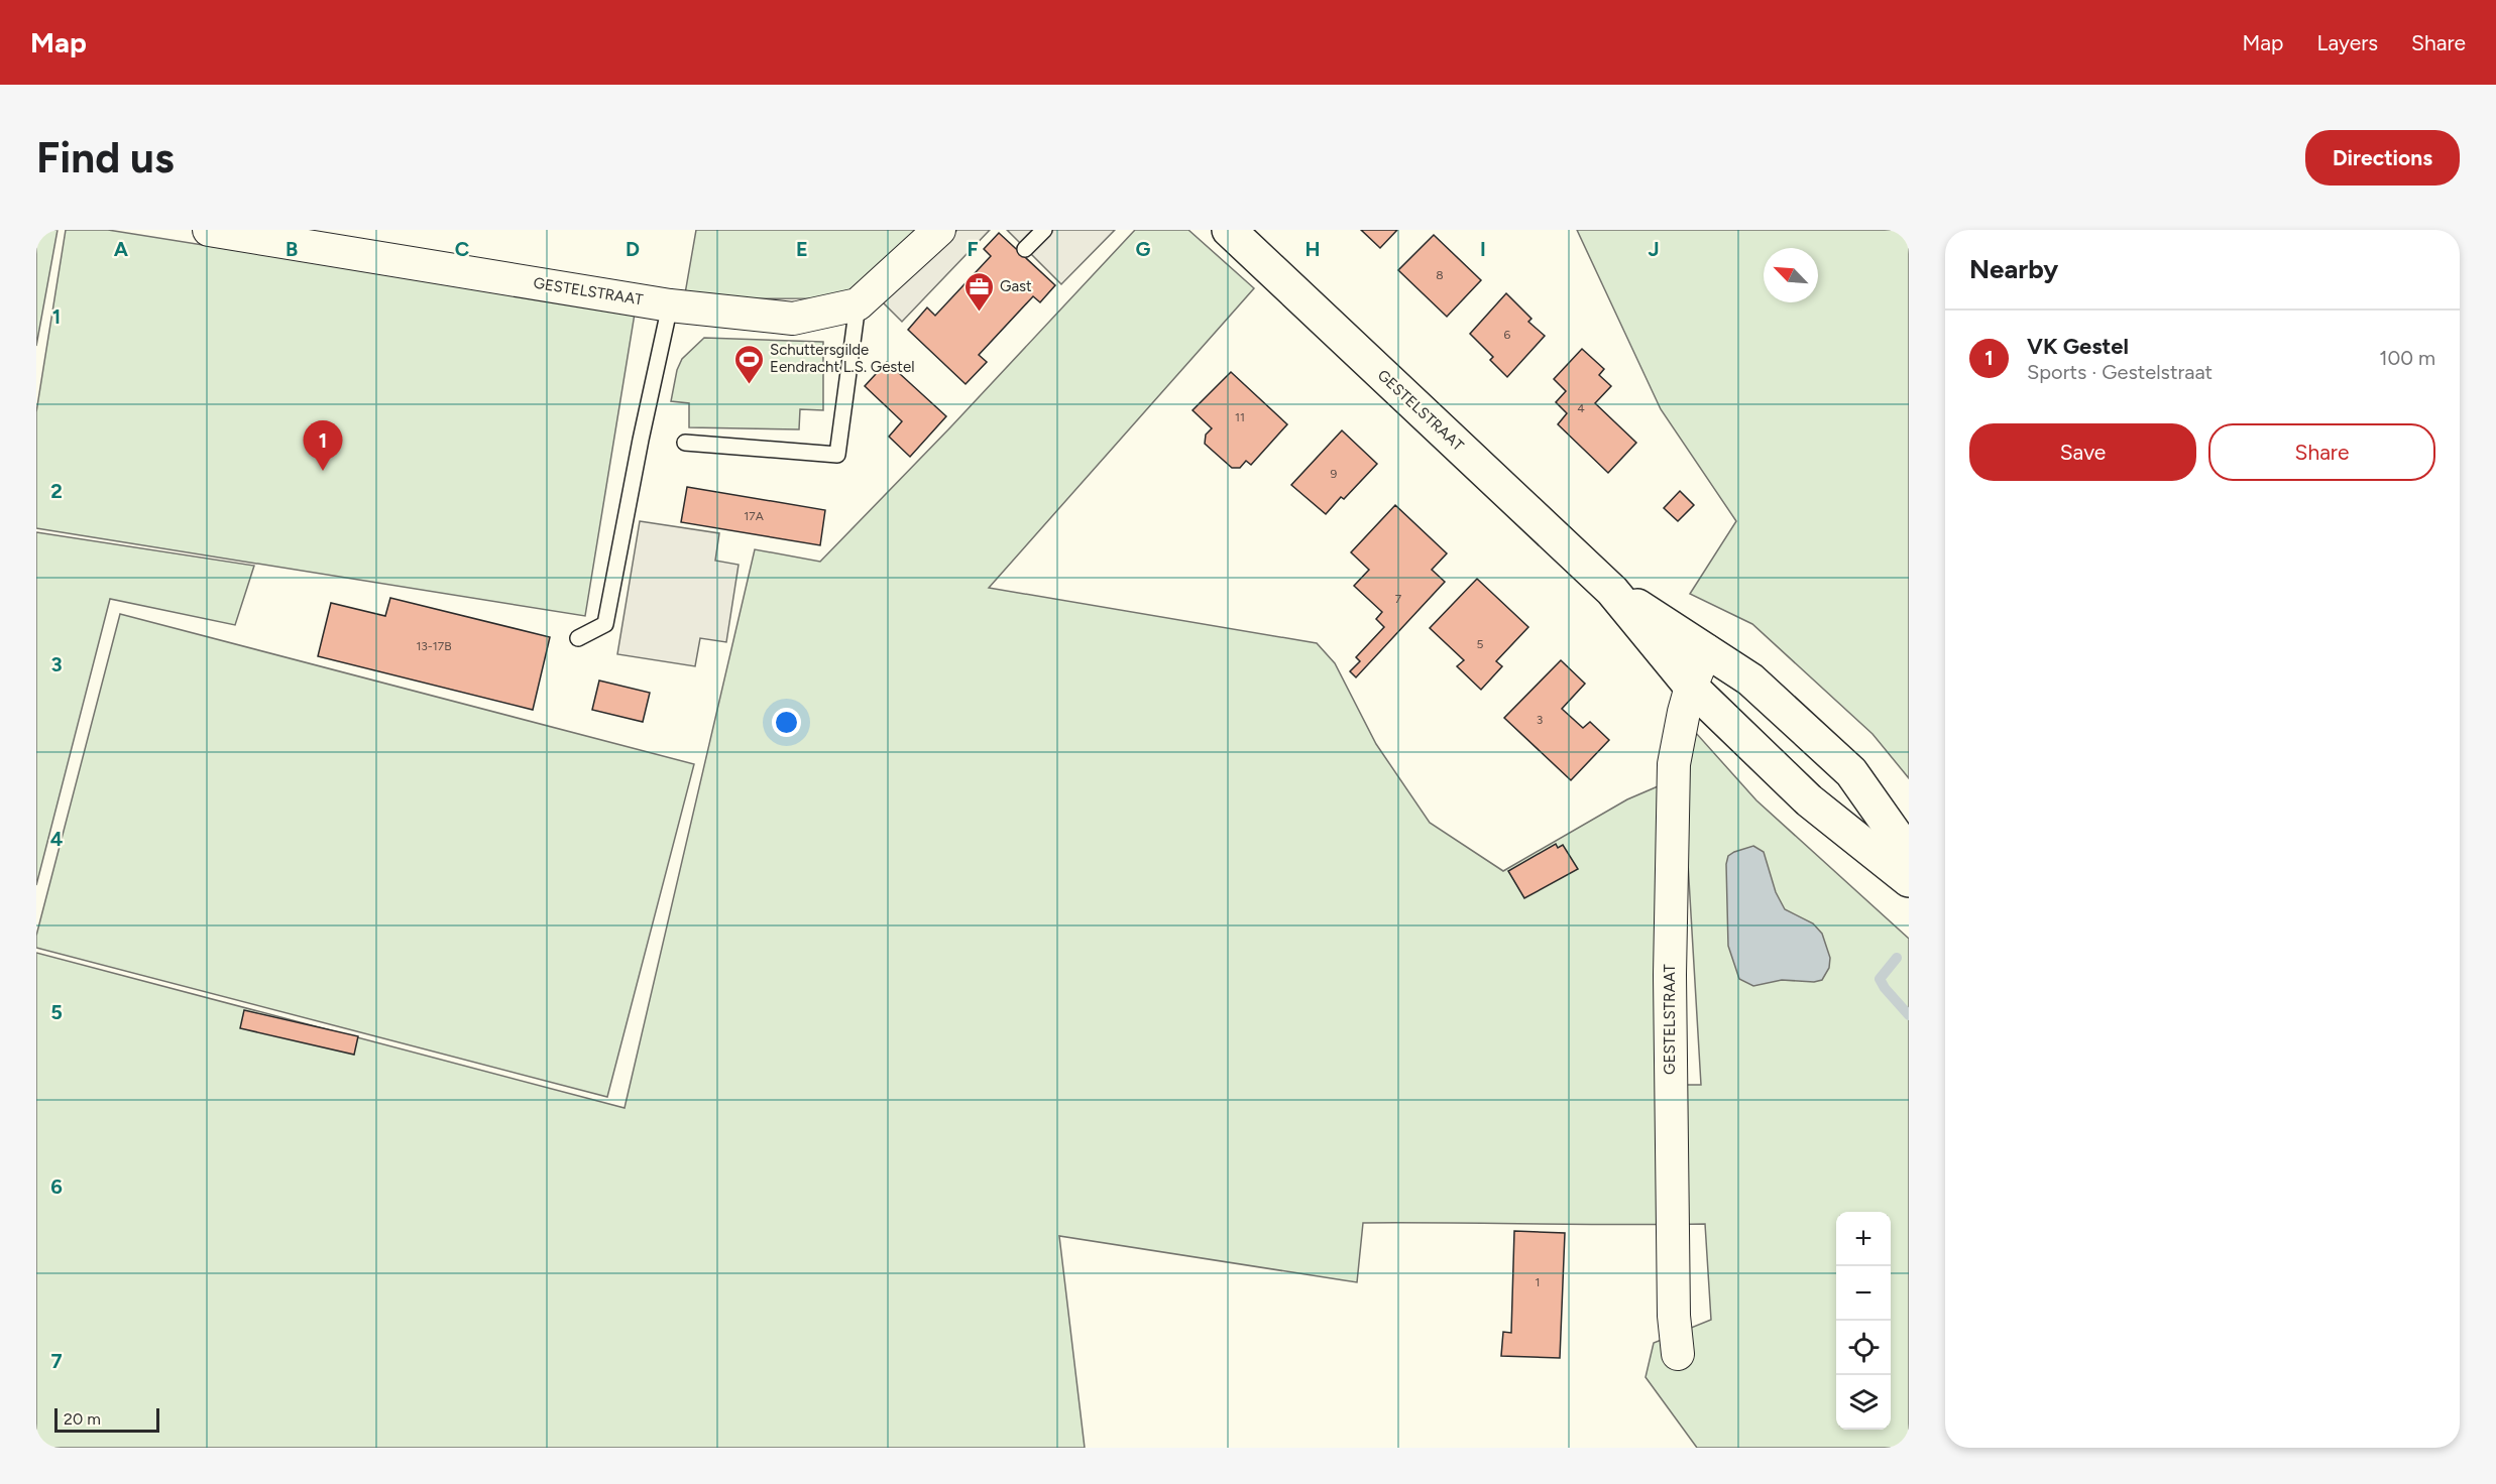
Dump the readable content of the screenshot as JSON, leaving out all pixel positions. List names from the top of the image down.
{
  "streets": {
    "main road": ["GESTELSTRAAT"]
  },
  "places": {
    "office": ["Gast"],
    "sports": ["Schuttersgilde Eendracht L.S. Gestel"]
  },
  "house_numbers": [
    "8",
    "6",
    "4",
    "11",
    "9",
    "17A",
    "7",
    "5",
    "13-17B",
    "3",
    "1"
  ],
  "scale_bar": "20 m",
  "north": "top left",
  "page": {
    "header": "Map",
    "nav": ["Map", "Layers", "Share"],
    "buttons": [
      "Directions",
      ["Save", "Share"]
    ],
    "title": "Find us",
    "heading": "Nearby",
    "list": [
      {
        "mark": "1",
        "name": "VK Gestel",
        "note": "Sports · Gestelstraat",
        "value": "100 m"
      }
    ],
    "pins": "1",
    "map_buttons": ["+", "−"],
    "scale": "20 m"
  },
  "grid": {
    "columns": [
      "A",
      "B",
      "C",
      "D",
      "E",
      "F",
      "G",
      "H",
      "I",
      "J"
    ],
    "rows": [
      "1",
      "2",
      "3",
      "4",
      "5",
      "6",
      "7"
    ]
  }
}
